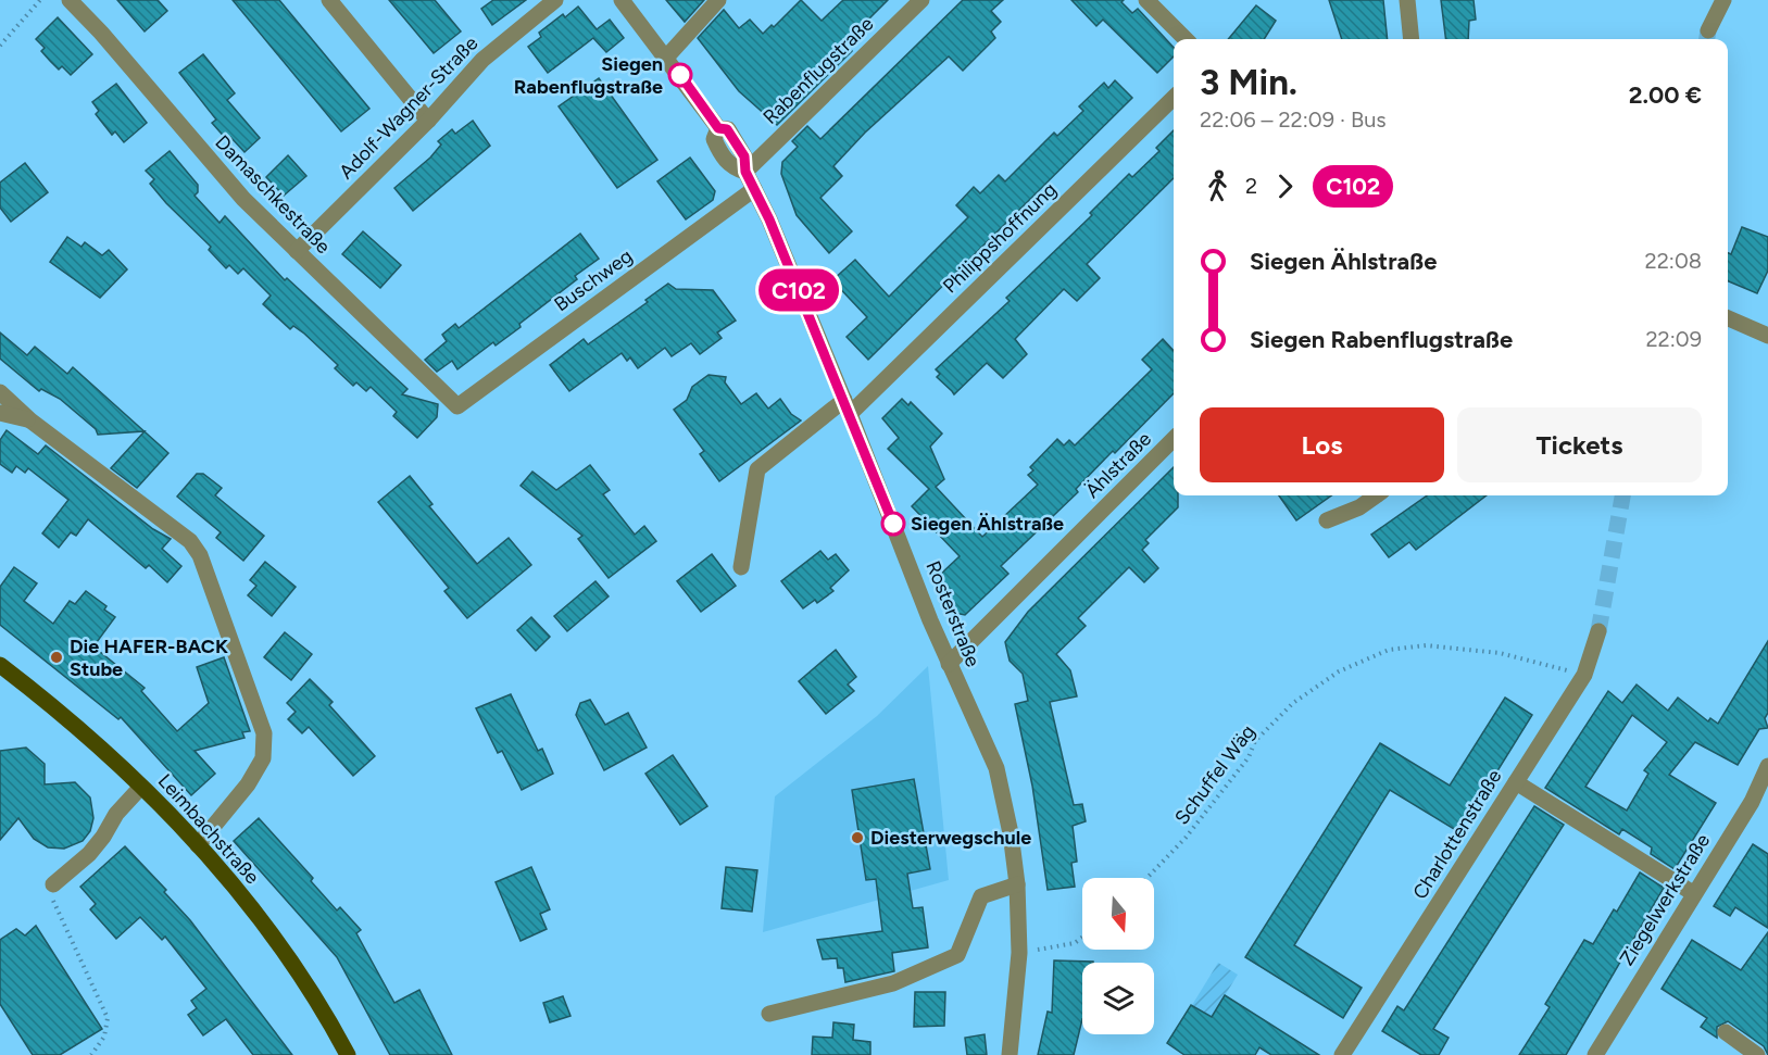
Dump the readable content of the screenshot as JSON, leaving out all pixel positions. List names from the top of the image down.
{
  "streets": {
    "main road": ["Leimbachstraße"],
    "street": [
      "Rabenflugstraße",
      "Adolf-Wagner-Straße",
      "Damaschkestraße",
      "Philippshoffnung",
      "Buschweg",
      "Ählstraße",
      "Rosterstraße",
      "Charlottenstraße",
      "Ziegelwerkstraße"
    ],
    "path": ["Schuffel Wäg"]
  },
  "crossings": [
    ["Rabenflugstraße", "Rosterstraße"],
    ["Adolf-Wagner-Straße", "Damaschkestraße"],
    ["Damaschkestraße", "Buschweg"],
    ["Philippshoffnung", "Rosterstraße"],
    ["Buschweg", "Rosterstraße"],
    ["Ählstraße", "Rosterstraße"],
    ["Schuffel Wäg", "Charlottenstraße"]
  ],
  "places": [
    "Siegen Rabenflugstraße",
    "Siegen Ählstraße",
    "Die HAFER-BACK Stube",
    "Diesterwegschule"
  ],
  "lines": ["bus line C102"],
  "north": "bottom",
  "page": {
    "on_map": "C102",
    "heading": ["3 Min.", "22:06 – 22:09 · Bus", "2.00 €"],
    "legs": ["2", "C102"],
    "list": [
      {
        "name": "Siegen Ählstraße",
        "value": "22:08"
      },
      {
        "name": "Siegen Rabenflugstraße",
        "value": "22:09"
      }
    ],
    "buttons": ["Los", "Tickets"]
  }
}
